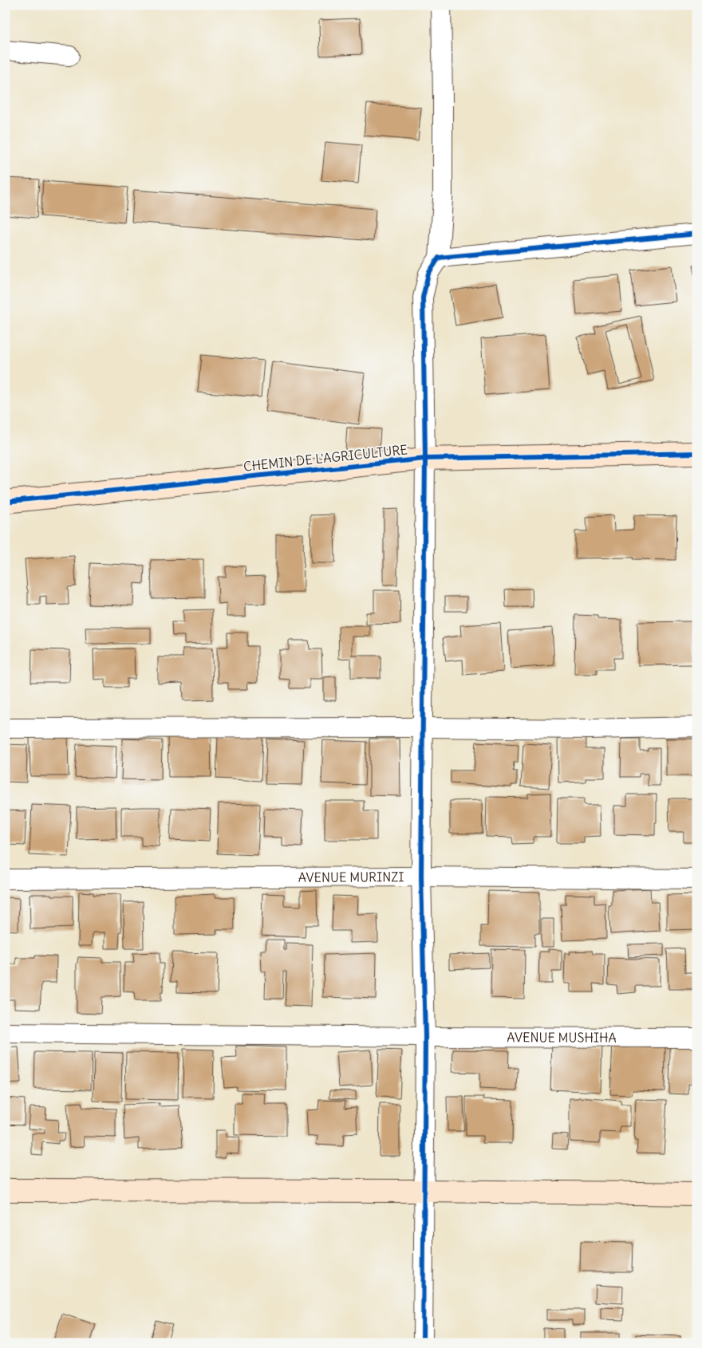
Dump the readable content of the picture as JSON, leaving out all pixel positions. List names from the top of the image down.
{
  "streets": {
    "street": ["CHEMIN DE L'AGRICULTURE", "AVENUE MURINZI", "AVENUE MUSHIHA"]
  }
}
